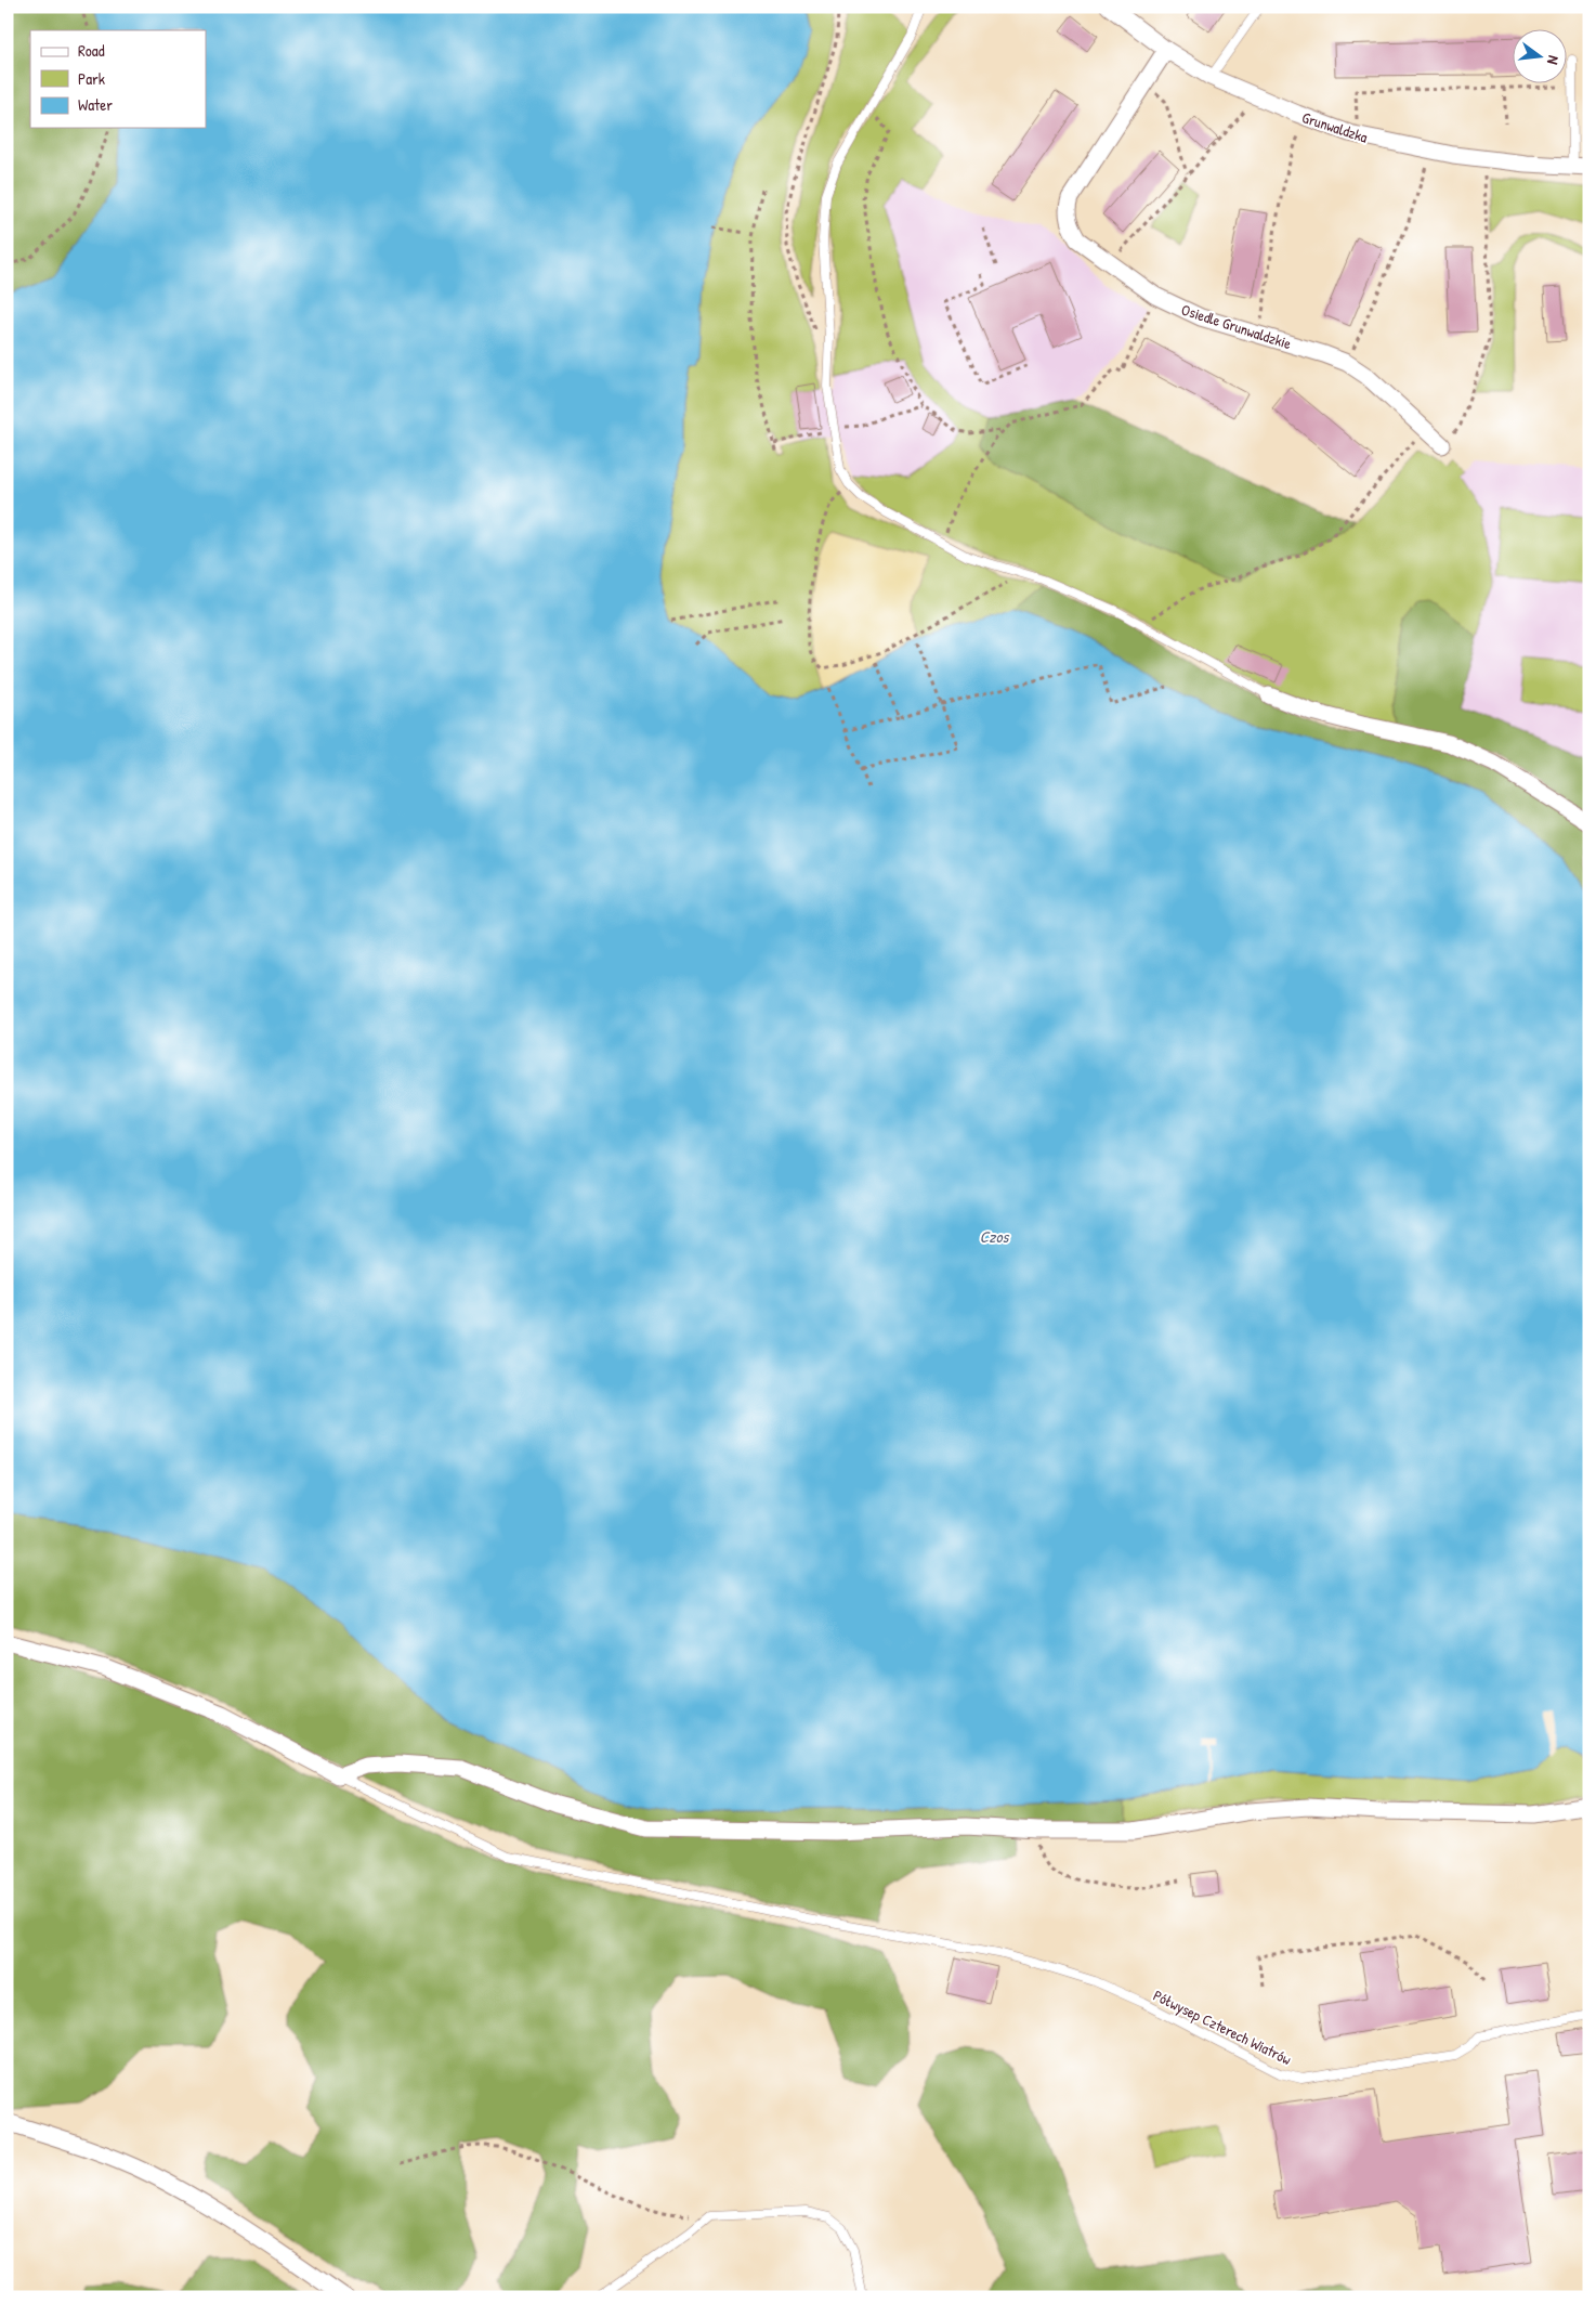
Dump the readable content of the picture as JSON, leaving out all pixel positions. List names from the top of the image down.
{
  "streets": {
    "street": ["Grunwaldzka", "Osiedle Grunwaldzkie"],
    "lane": ["Półwysep Czterech Wiatrów"]
  },
  "crossings": [
    ["Grunwaldzka", "Osiedle Grunwaldzkie"]
  ],
  "water": ["Czos"],
  "legend": ["Road", "Park", "Water"],
  "north": "right"
}
